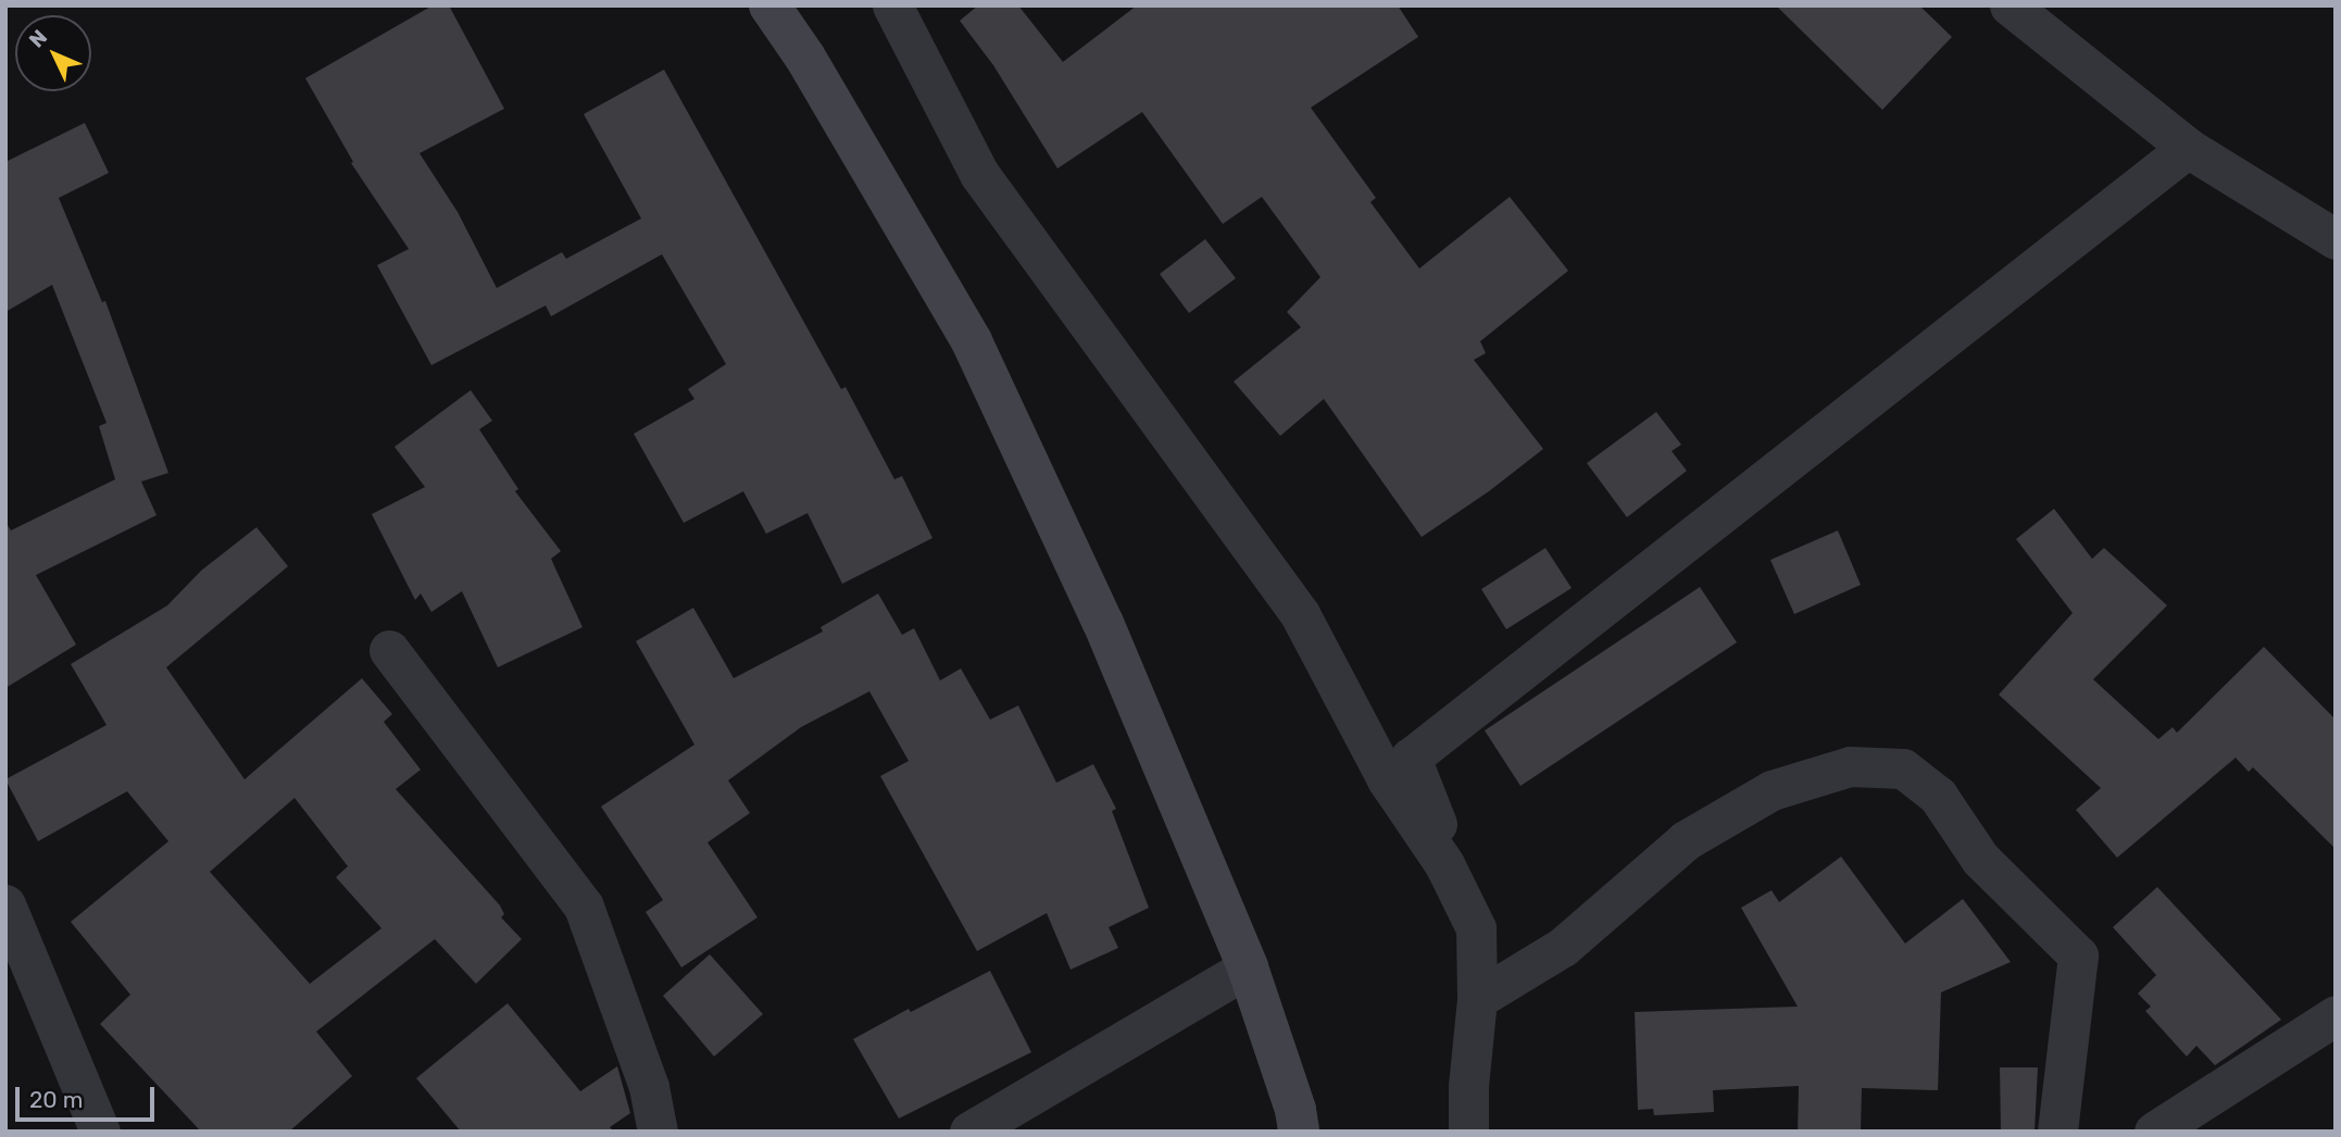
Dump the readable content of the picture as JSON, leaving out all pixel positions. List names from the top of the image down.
{
  "scale_bar": "20 m",
  "north": "top left"
}
